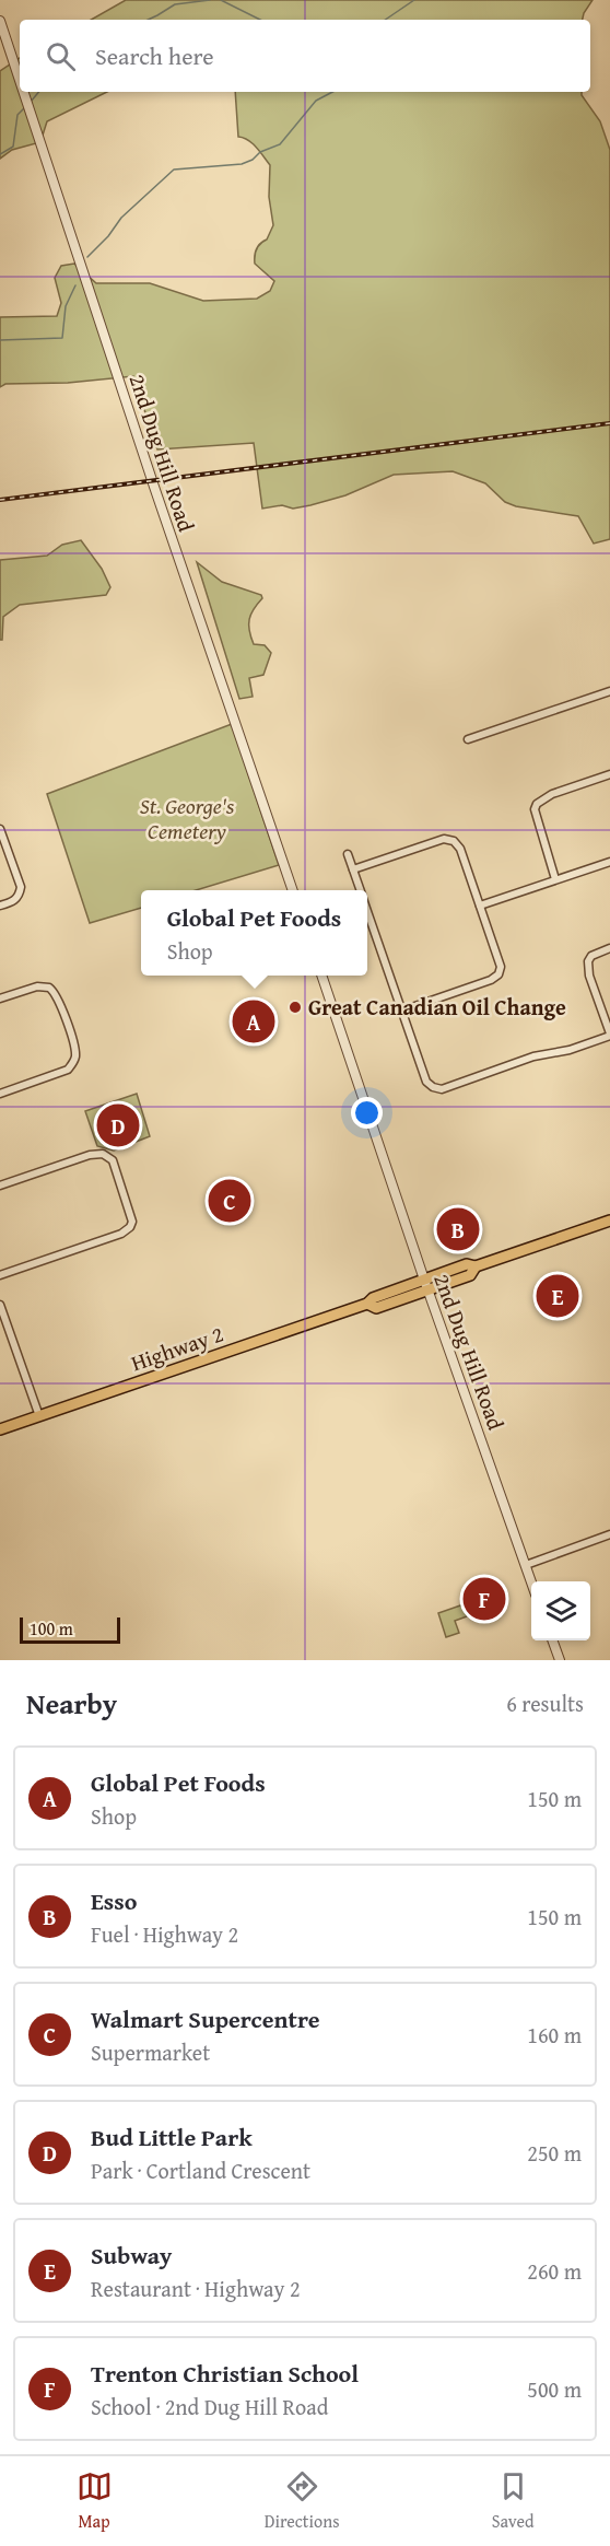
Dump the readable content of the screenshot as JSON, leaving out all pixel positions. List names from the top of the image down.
{
  "streets": {
    "main road": ["Highway 2"],
    "street": ["2nd Dug Hill Road"]
  },
  "crossings": [
    ["2nd Dug Hill Road", "Highway 2"]
  ],
  "parks": ["St. George's Cemetery"],
  "places": ["Great Canadian Oil Change"],
  "scale_bar": "100 m",
  "page": {
    "search": "Search here",
    "popup": ["Global Pet Foods", "Shop"],
    "pins": [
      "A",
      "D",
      "C",
      "B",
      "E",
      "F"
    ],
    "scale": "100 m",
    "heading": ["Nearby", "6 results"],
    "list": [
      {
        "mark": "A",
        "name": "Global Pet Foods",
        "note": "Shop",
        "value": "150 m"
      },
      {
        "mark": "B",
        "name": "Esso",
        "note": "Fuel · Highway 2",
        "value": "150 m"
      },
      {
        "mark": "C",
        "name": "Walmart Supercentre",
        "note": "Supermarket",
        "value": "160 m"
      },
      {
        "mark": "D",
        "name": "Bud Little Park",
        "note": "Park · Cortland Crescent",
        "value": "250 m"
      },
      {
        "mark": "E",
        "name": "Subway",
        "note": "Restaurant · Highway 2",
        "value": "260 m"
      },
      {
        "mark": "F",
        "name": "Trenton Christian School",
        "note": "School · 2nd Dug Hill Road",
        "value": "500 m"
      }
    ],
    "nav": ["Map", "Directions", "Saved"]
  }
}
